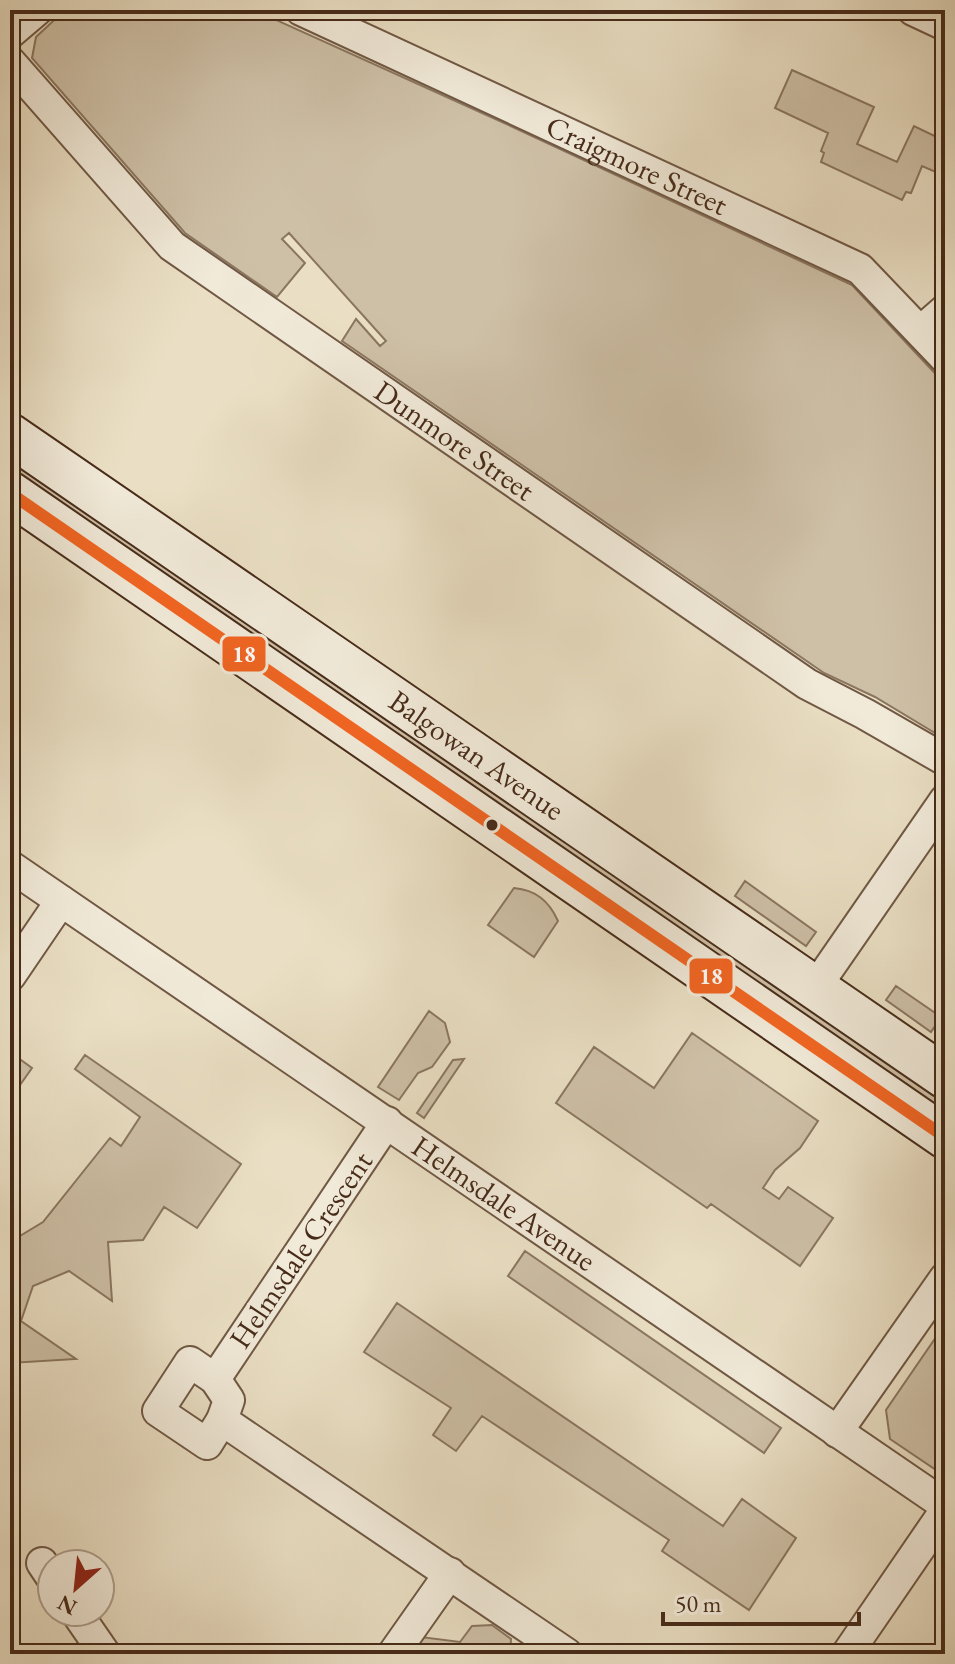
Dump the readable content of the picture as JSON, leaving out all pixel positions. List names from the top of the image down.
{
  "streets": {
    "street": [
      "Craigmore Street",
      "Dunmore Street",
      "Balgowan Avenue",
      "Helmsdale Avenue",
      "Helmsdale Crescent"
    ]
  },
  "crossings": [
    ["Helmsdale Avenue", "Helmsdale Crescent"]
  ],
  "lines": ["transit line 18"],
  "scale_bar": "50 m",
  "north": "bottom left"
}
